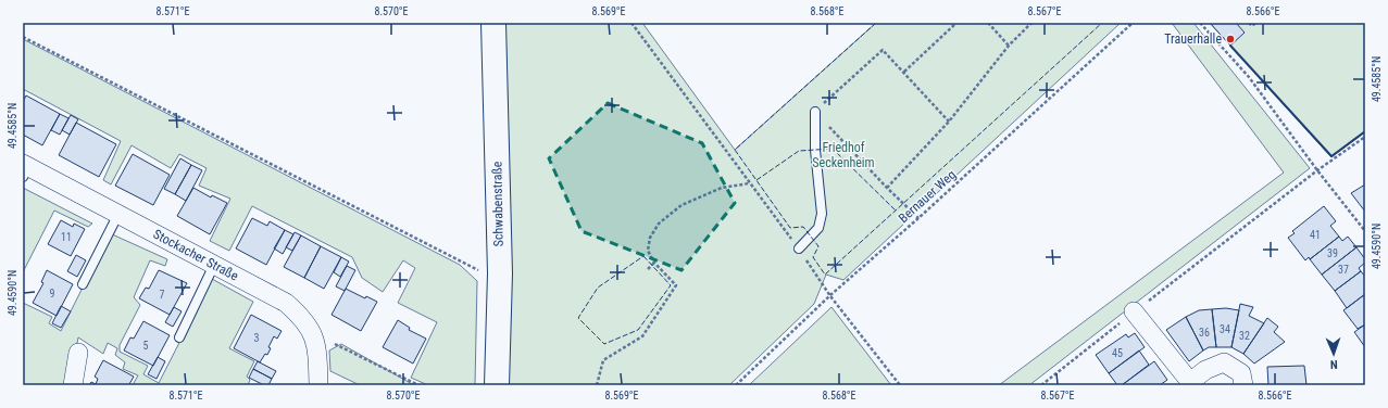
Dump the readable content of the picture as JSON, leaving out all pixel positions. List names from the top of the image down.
{
  "streets": {
    "street": ["Schwabenstraße", "Stockacher Straße"],
    "path": ["Bernauer Weg"]
  },
  "parks": ["Friedhof Seckenheim"],
  "places": ["Trauerhalle"],
  "house_numbers": [
    "41",
    "11",
    "39",
    "37",
    "9",
    "7",
    "34",
    "36",
    "32",
    "3",
    "5",
    "45"
  ],
  "north": "bottom",
  "coordinates": [
    "8.571°E",
    "8.570°E",
    "8.569°E",
    "8.568°E",
    "8.567°E",
    "8.566°E",
    "49.4585°N",
    "49.4590°N"
  ]
}
